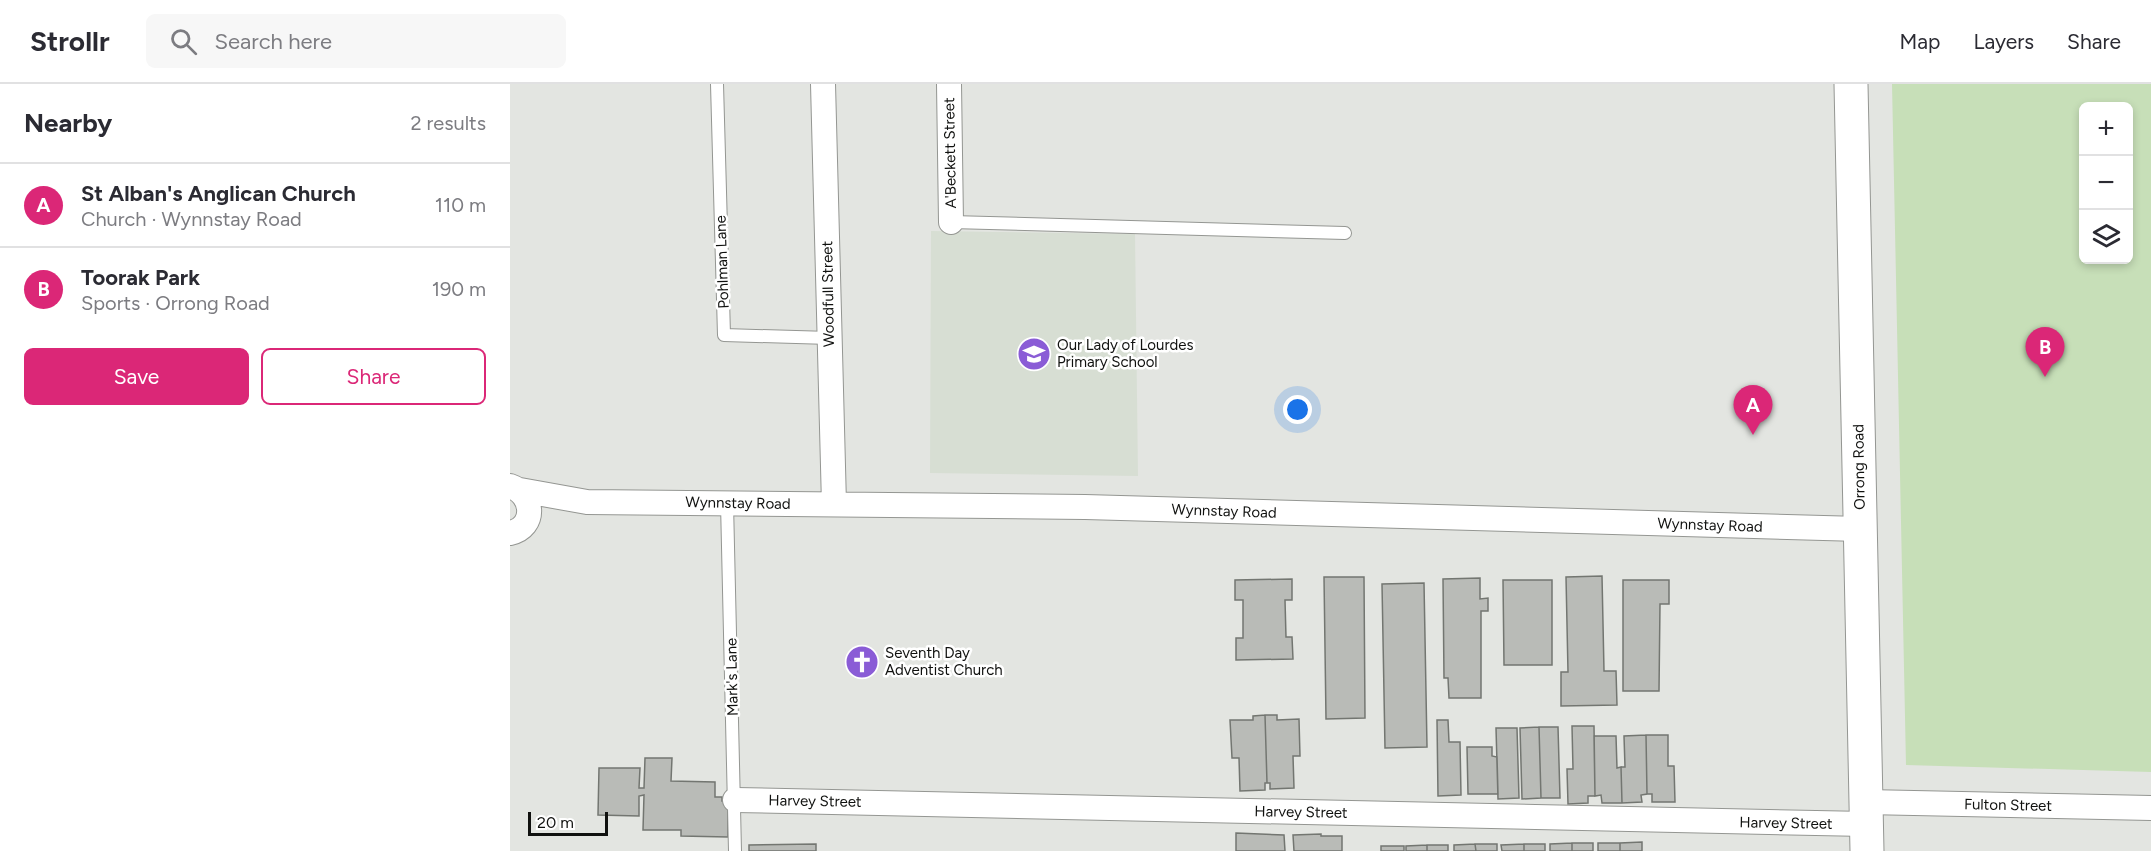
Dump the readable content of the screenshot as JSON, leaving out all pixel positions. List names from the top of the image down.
{
  "streets": {
    "main road": ["Orrong Road"],
    "street": [
      "A'Beckett Street",
      "Woodfull Street",
      "Wynnstay Road",
      "Harvey Street",
      "Fulton Street"
    ],
    "lane": ["Pohlman Lane", "Mark's Lane"]
  },
  "crossings": [
    ["Pohlman Lane", "Woodfull Street"],
    ["Woodfull Street", "Wynnstay Road"],
    ["Orrong Road", "Wynnstay Road"],
    ["Orrong Road", "Harvey Street"],
    ["Orrong Road", "Fulton Street"],
    ["Wynnstay Road", "Mark's Lane"],
    ["Mark's Lane", "Harvey Street"],
    ["Harvey Street", "Fulton Street"]
  ],
  "places": {
    "school or university": ["Our Lady of Lourdes Primary School"],
    "church": ["Seventh Day Adventist Church"]
  },
  "scale_bar": "20 m",
  "page": {
    "header": "Strollr",
    "search": "Search here",
    "nav": ["Map", "Layers", "Share"],
    "heading": ["Nearby", "2 results"],
    "map_buttons": ["+", "−"],
    "list": [
      {
        "mark": "A",
        "name": "St Alban's Anglican Church",
        "note": "Church · Wynnstay Road",
        "value": "110 m"
      },
      {
        "mark": "B",
        "name": "Toorak Park",
        "note": "Sports · Orrong Road",
        "value": "190 m"
      }
    ],
    "pins": ["B", "A"],
    "buttons": ["Save", "Share"],
    "scale": "20 m"
  }
}
